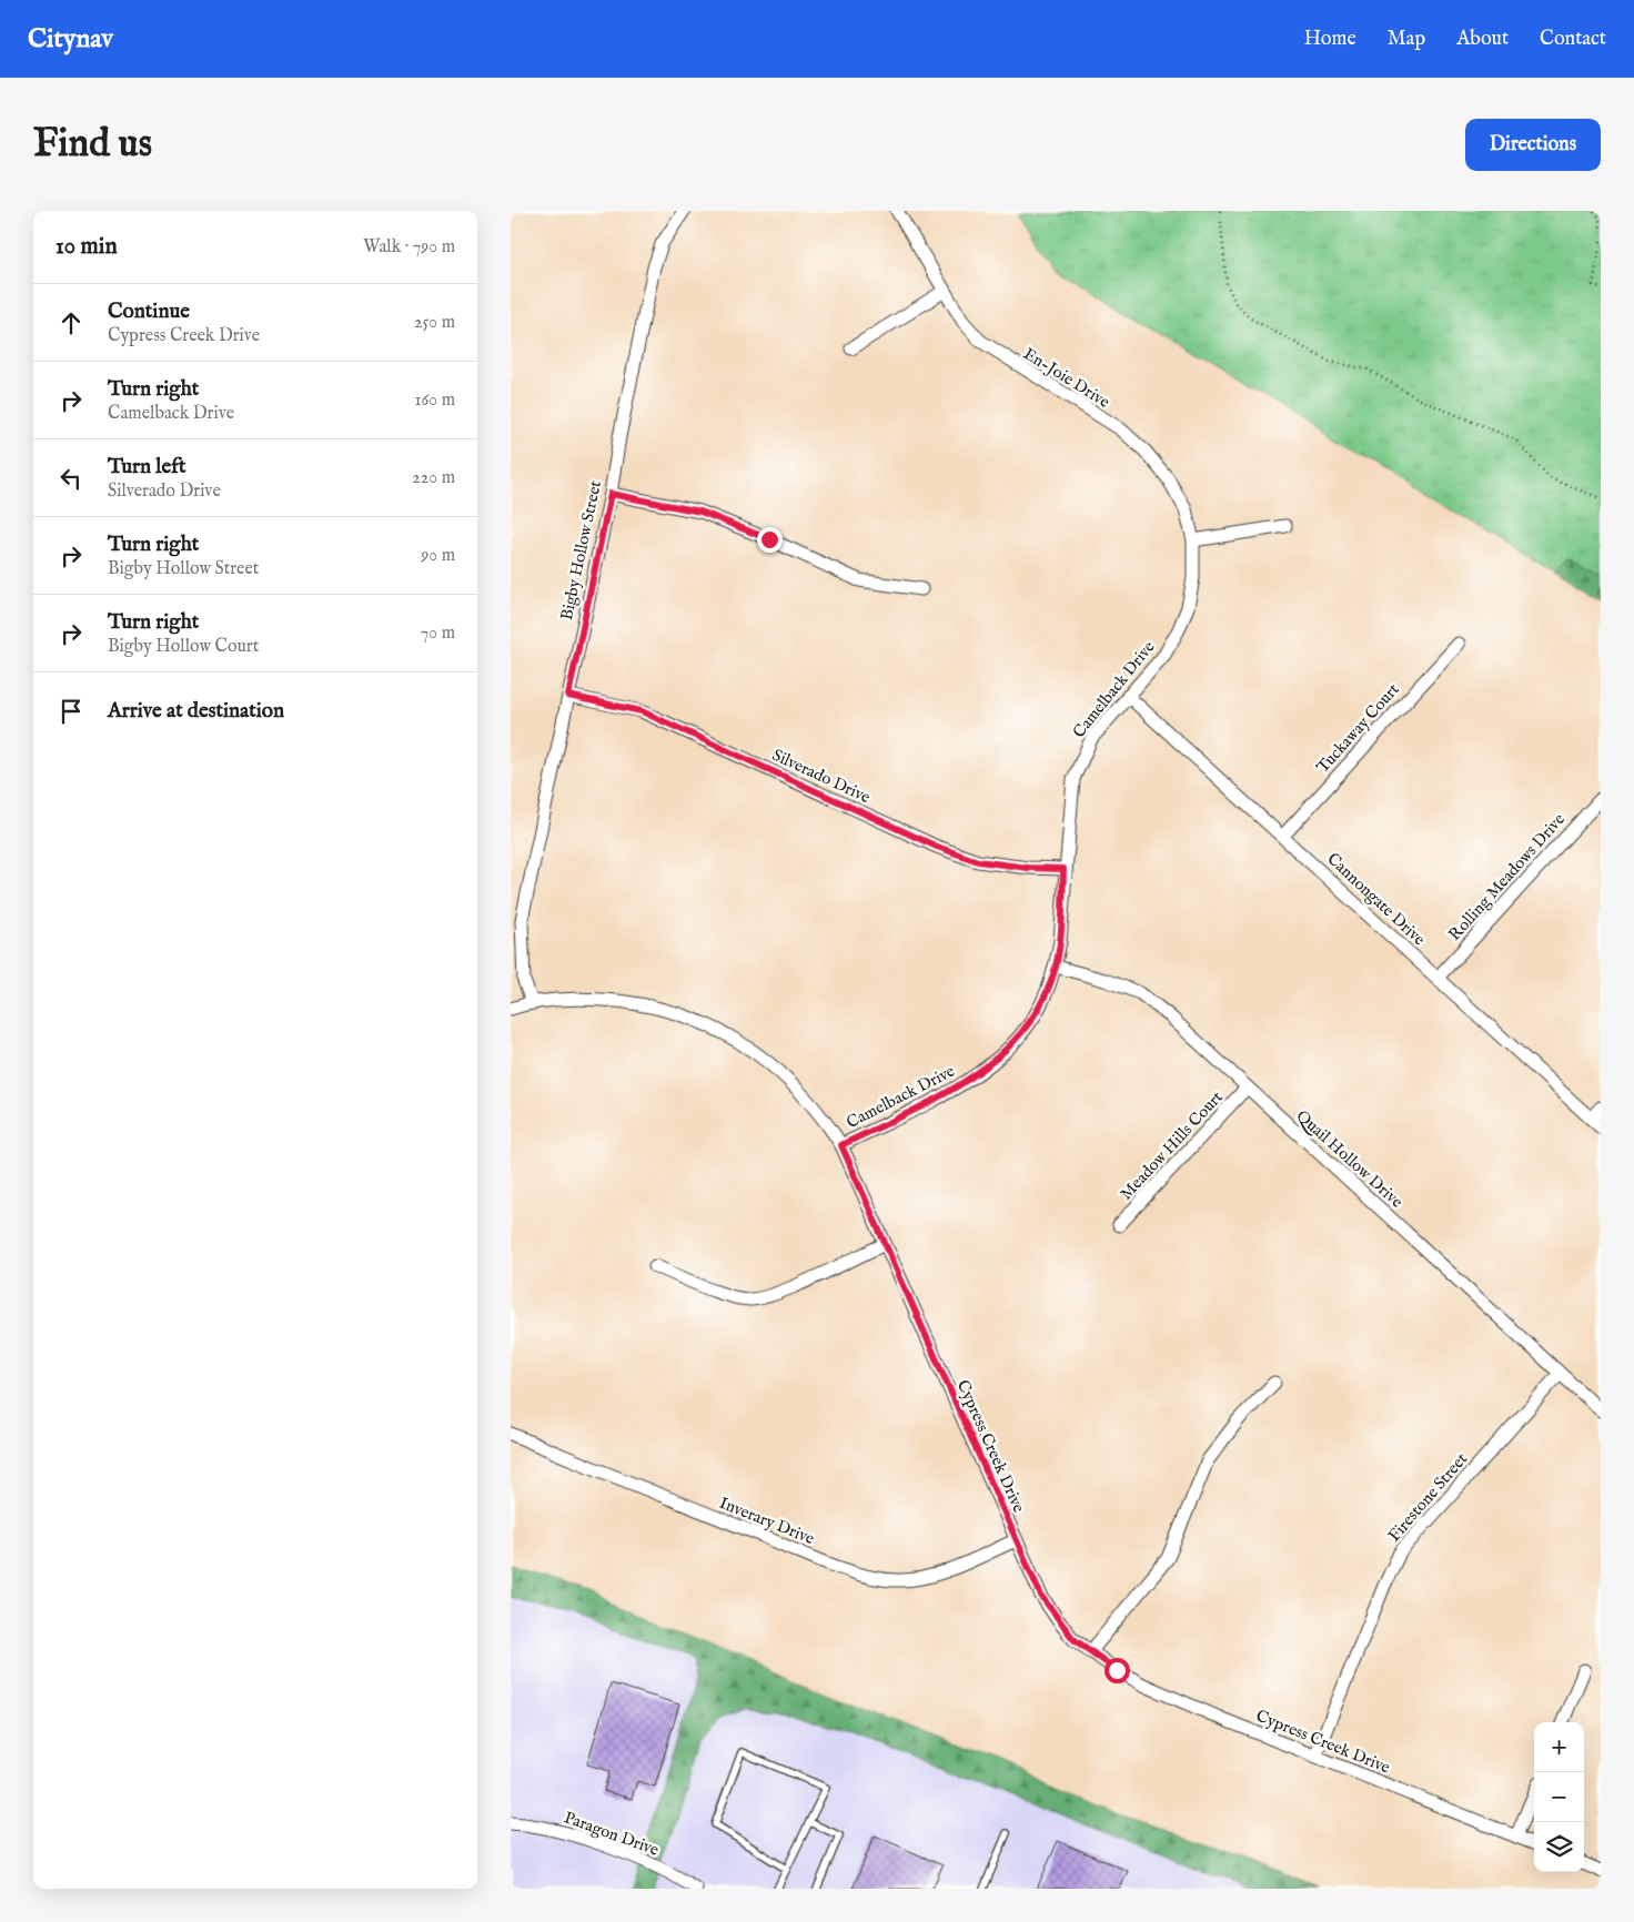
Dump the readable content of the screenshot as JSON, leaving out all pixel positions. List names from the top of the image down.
{
  "streets": {
    "street": [
      "En-Joie Drive",
      "Bigby Hollow Street",
      "Camelback Drive",
      "Tuckaway Court",
      "Silverado Drive",
      "Rolling Meadows Drive",
      "Cannongate Drive",
      "Meadow Hills Court",
      "Quail Hollow Drive",
      "Cypress Creek Drive",
      "Firestone Street",
      "Inverary Drive",
      "Paragon Drive"
    ]
  },
  "crossings": [
    ["En-Joie Drive", "Camelback Drive"],
    ["Bigby Hollow Street", "Silverado Drive"],
    ["Bigby Hollow Street", "Cypress Creek Drive"],
    ["Camelback Drive", "Silverado Drive"],
    ["Camelback Drive", "Cannongate Drive"],
    ["Camelback Drive", "Quail Hollow Drive"],
    ["Camelback Drive", "Cypress Creek Drive"],
    ["Tuckaway Court", "Cannongate Drive"],
    ["Rolling Meadows Drive", "Cannongate Drive"],
    ["Meadow Hills Court", "Quail Hollow Drive"],
    ["Quail Hollow Drive", "Firestone Street"],
    ["Cypress Creek Drive", "Firestone Street"],
    ["Cypress Creek Drive", "Inverary Drive"]
  ],
  "page": {
    "header": "Citynav",
    "nav": [
      "Home",
      "Map",
      "About",
      "Contact"
    ],
    "buttons": "Directions",
    "title": "Find us",
    "heading": ["10 min", "Walk · 790 m"],
    "list": [
      ["Continue", "Cypress Creek Drive", "250 m"],
      ["Turn right", "Camelback Drive", "160 m"],
      ["Turn left", "Silverado Drive", "220 m"],
      ["Turn right", "Bigby Hollow Street", "90 m"],
      ["Turn right", "Bigby Hollow Court", "70 m"],
      "Arrive at destination"
    ],
    "map_buttons": ["+", "−"]
  }
}
